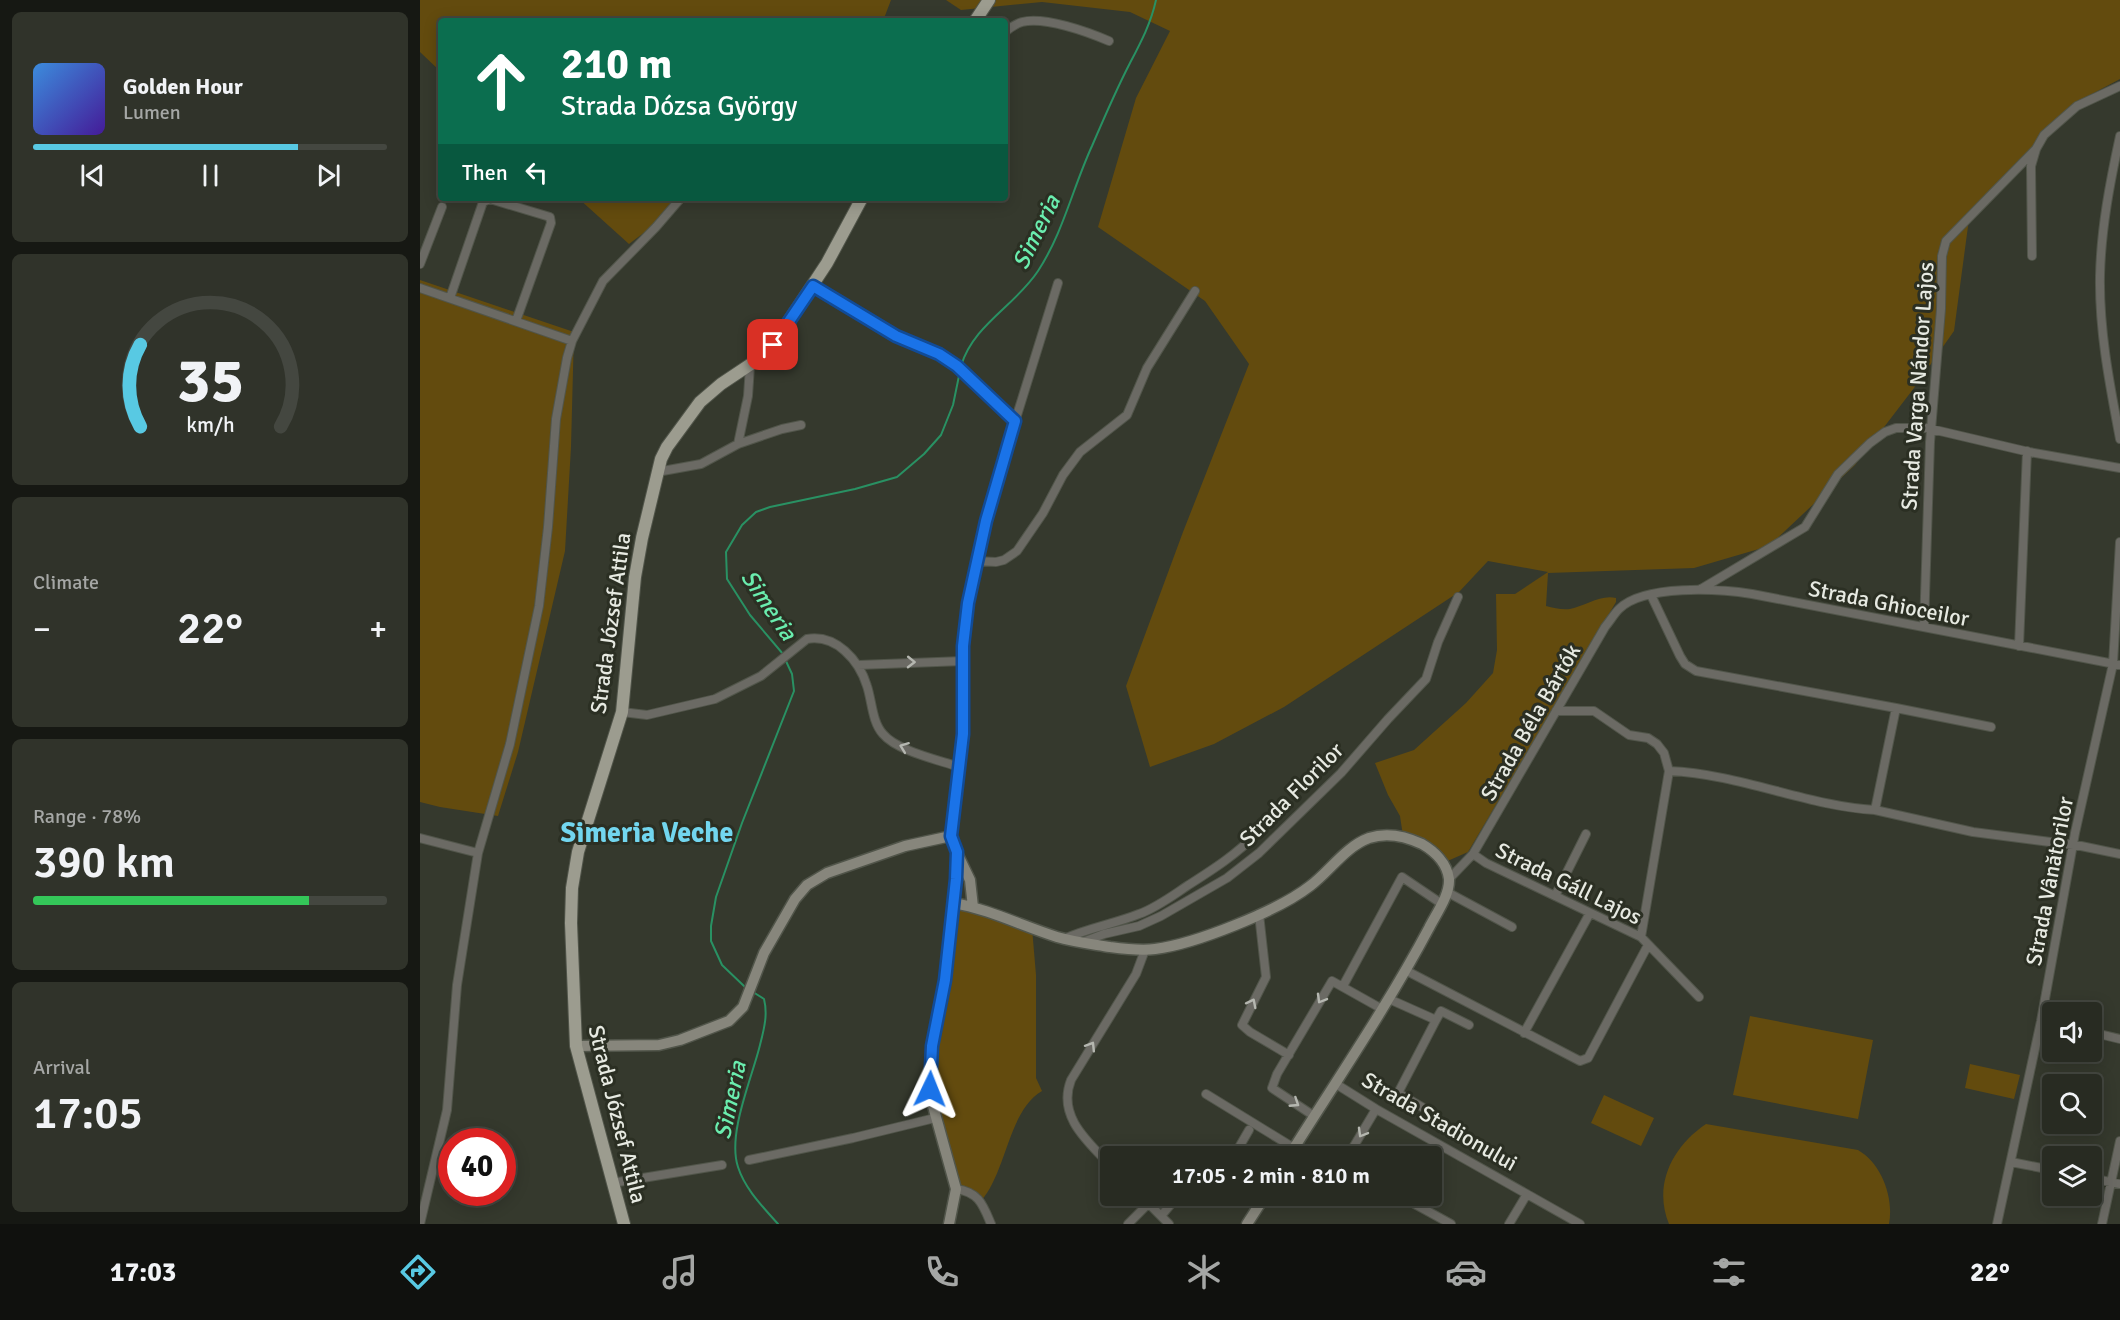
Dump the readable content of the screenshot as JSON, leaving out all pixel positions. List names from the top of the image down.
{
  "streets": {
    "main road": ["Strada József Attila"],
    "street": [
      "Strada Varga Nándor Lajos",
      "Strada Ghioceilor",
      "Strada Béla Bártók",
      "Strada Florilor",
      "Strada Vânătorilor",
      "Strada Gáll Lajos",
      "Strada Stadionului"
    ]
  },
  "crossings": [
    ["Strada Varga Nándor Lajos", "Strada Ghioceilor"],
    ["Strada Ghioceilor", "Strada Béla Bártók"],
    ["Strada Ghioceilor", "Strada Vânătorilor"],
    ["Strada Béla Bártók", "Strada Gáll Lajos"],
    ["Strada Béla Bártók", "Strada Stadionului"]
  ],
  "districts": ["Simeria Veche"],
  "water": ["Simeria"],
  "page": {
    "turn": ["210 m", "Strada Dózsa György"],
    "song": ["Golden Hour", "Lumen"],
    "then": "Then",
    "tile": [
      "Climate",
      ["Range · 78%", "390 km"],
      ["Arrival", "17:05"]
    ],
    "heat": ["−", "22°", "+"],
    "limit": "40",
    "trip": "17:05 · 2 min · 810 m",
    "tabs": ["17:03", "22°"],
    "gauge": ["35", "km/h"]
  }
}
